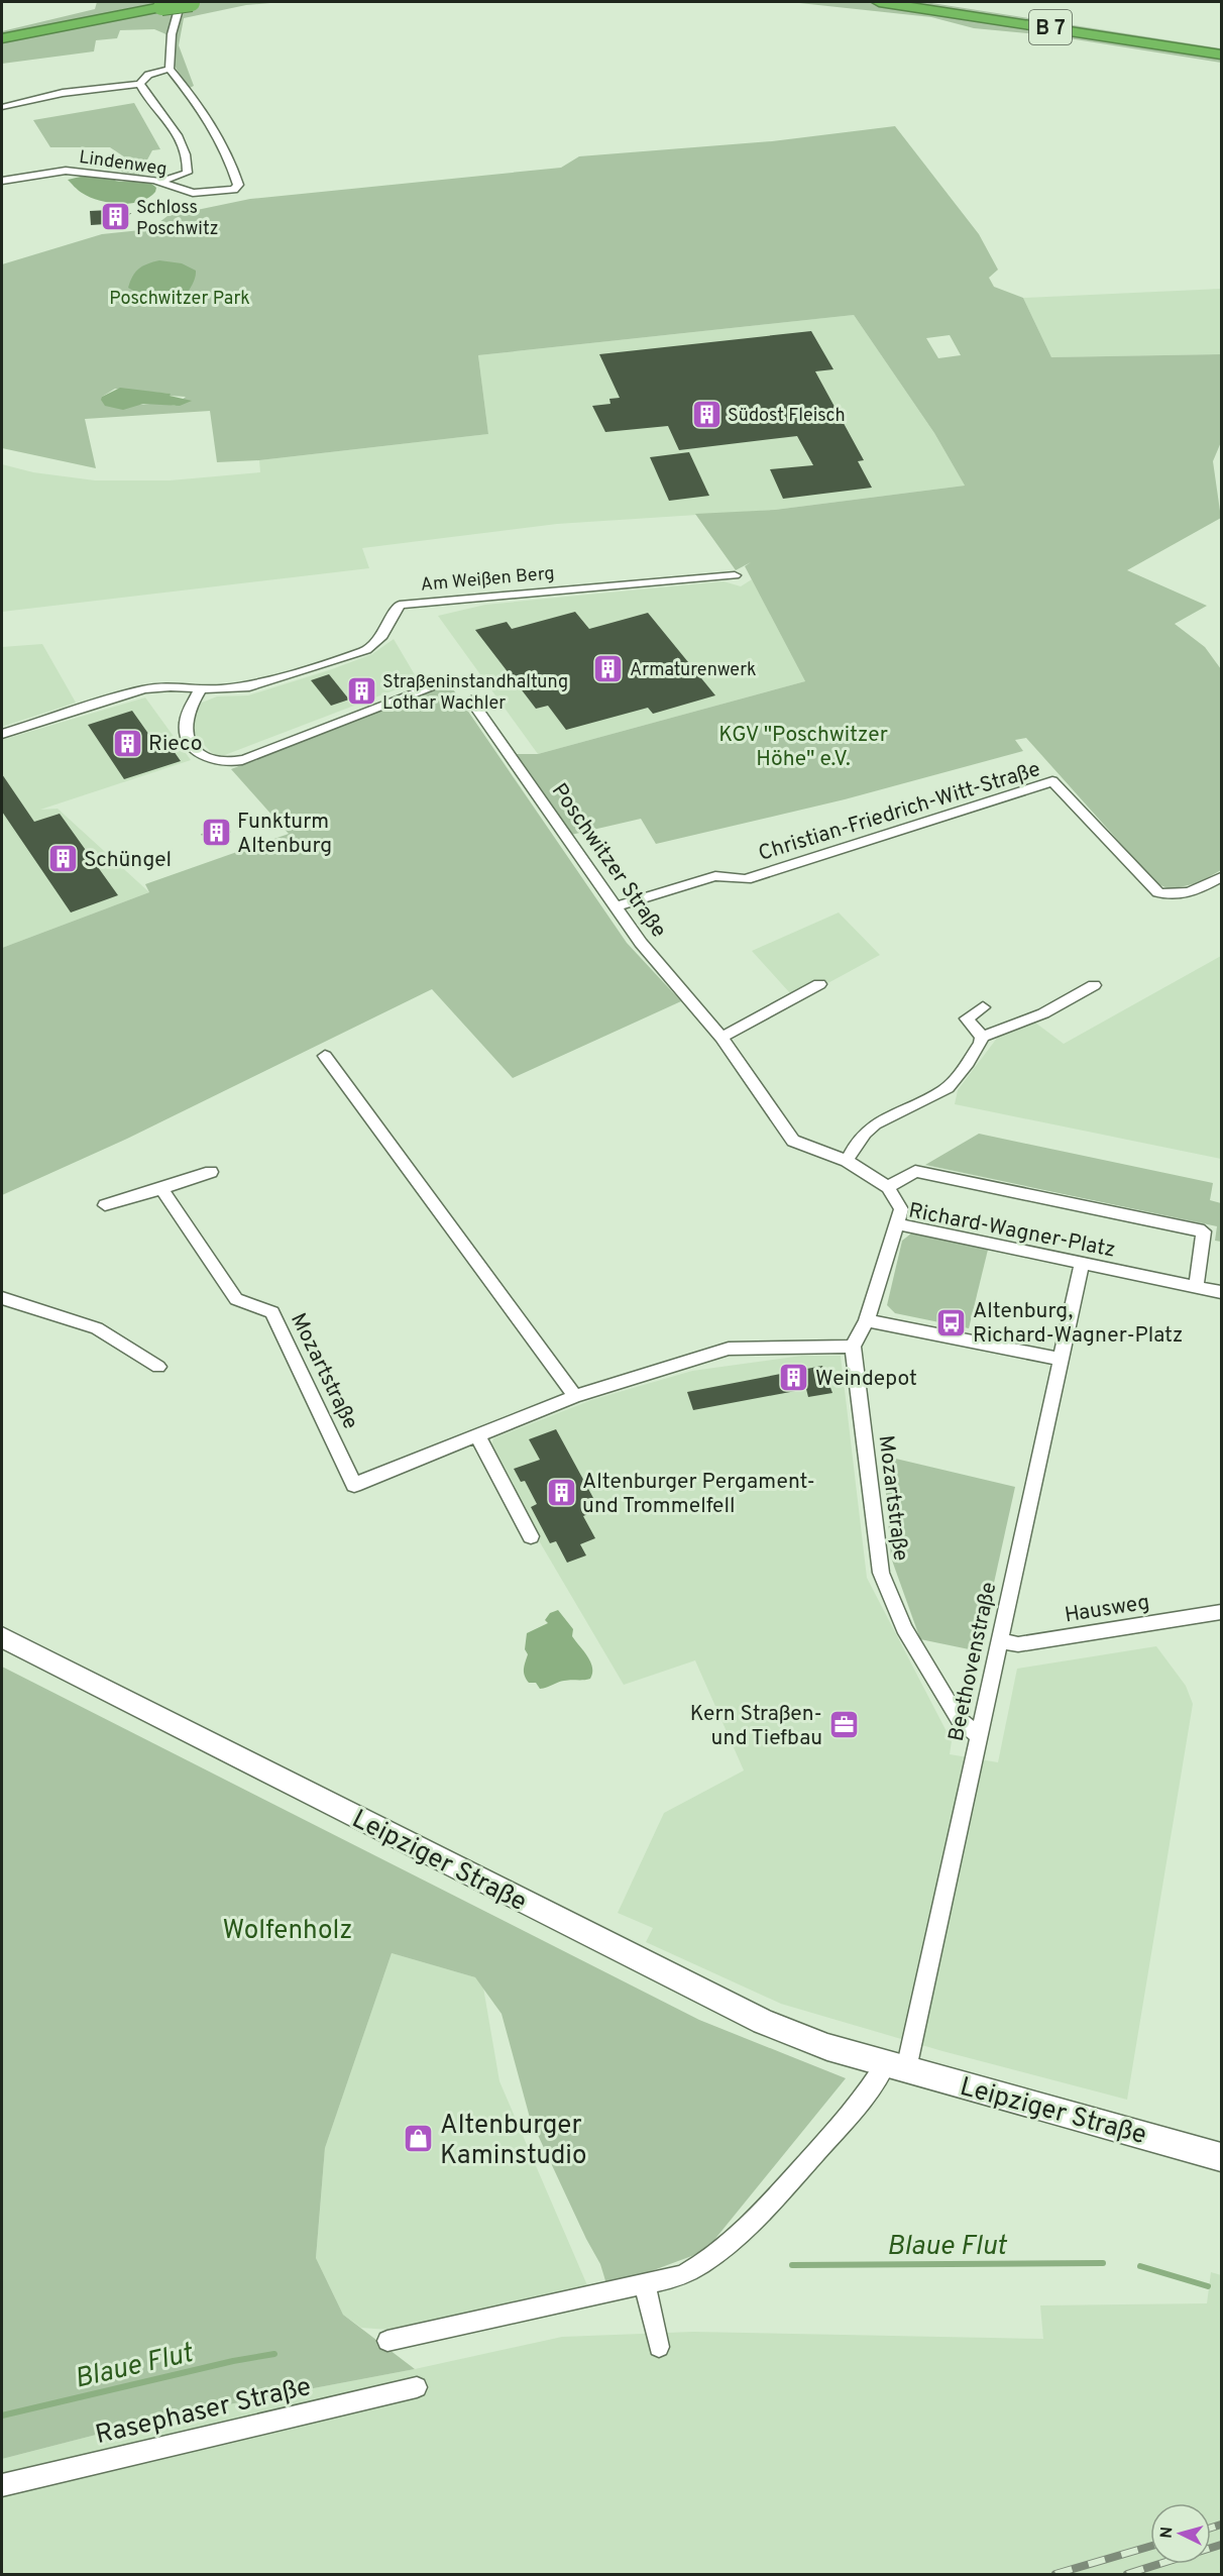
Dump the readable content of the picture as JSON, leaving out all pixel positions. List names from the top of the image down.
{
  "streets": {
    "highway": ["B 7"],
    "street": [
      "Lindenweg",
      "Am Weißen Berg",
      "Christian-Friedrich-Witt-Straße",
      "Poschwitzer Straße",
      "Richard-Wagner-Platz",
      "Mozartstraße",
      "Hausweg",
      "Beethovenstraße",
      "Leipziger Straße",
      "Rasephaser Straße"
    ]
  },
  "crossings": [
    ["Christian-Friedrich-Witt-Straße", "Poschwitzer Straße"],
    ["Poschwitzer Straße", "Richard-Wagner-Platz"],
    ["Richard-Wagner-Platz", "Beethovenstraße"],
    ["Mozartstraße", "Beethovenstraße"],
    ["Hausweg", "Beethovenstraße"],
    ["Beethovenstraße", "Leipziger Straße"]
  ],
  "water": ["Blaue Flut"],
  "parks": ["Poschwitzer Park", "KGV \"Poschwitzer Höhe\" e.V.", "Wolfenholz"],
  "places": {
    "building": [
      "Schloss Poschwitz",
      "Südost Fleisch",
      "Armaturenwerk",
      "Straßeninstandhaltung Lothar Wachler",
      "Rieco",
      "Funkturm Altenburg",
      "Schüngel",
      "Weindepot",
      "Altenburger Pergament- und Trommelfell"
    ],
    "bus stop": ["Altenburg, Richard-Wagner-Platz"],
    "office": ["Kern Straßen- und Tiefbau"],
    "shop": ["Altenburger Kaminstudio"]
  },
  "north": "left"
}
